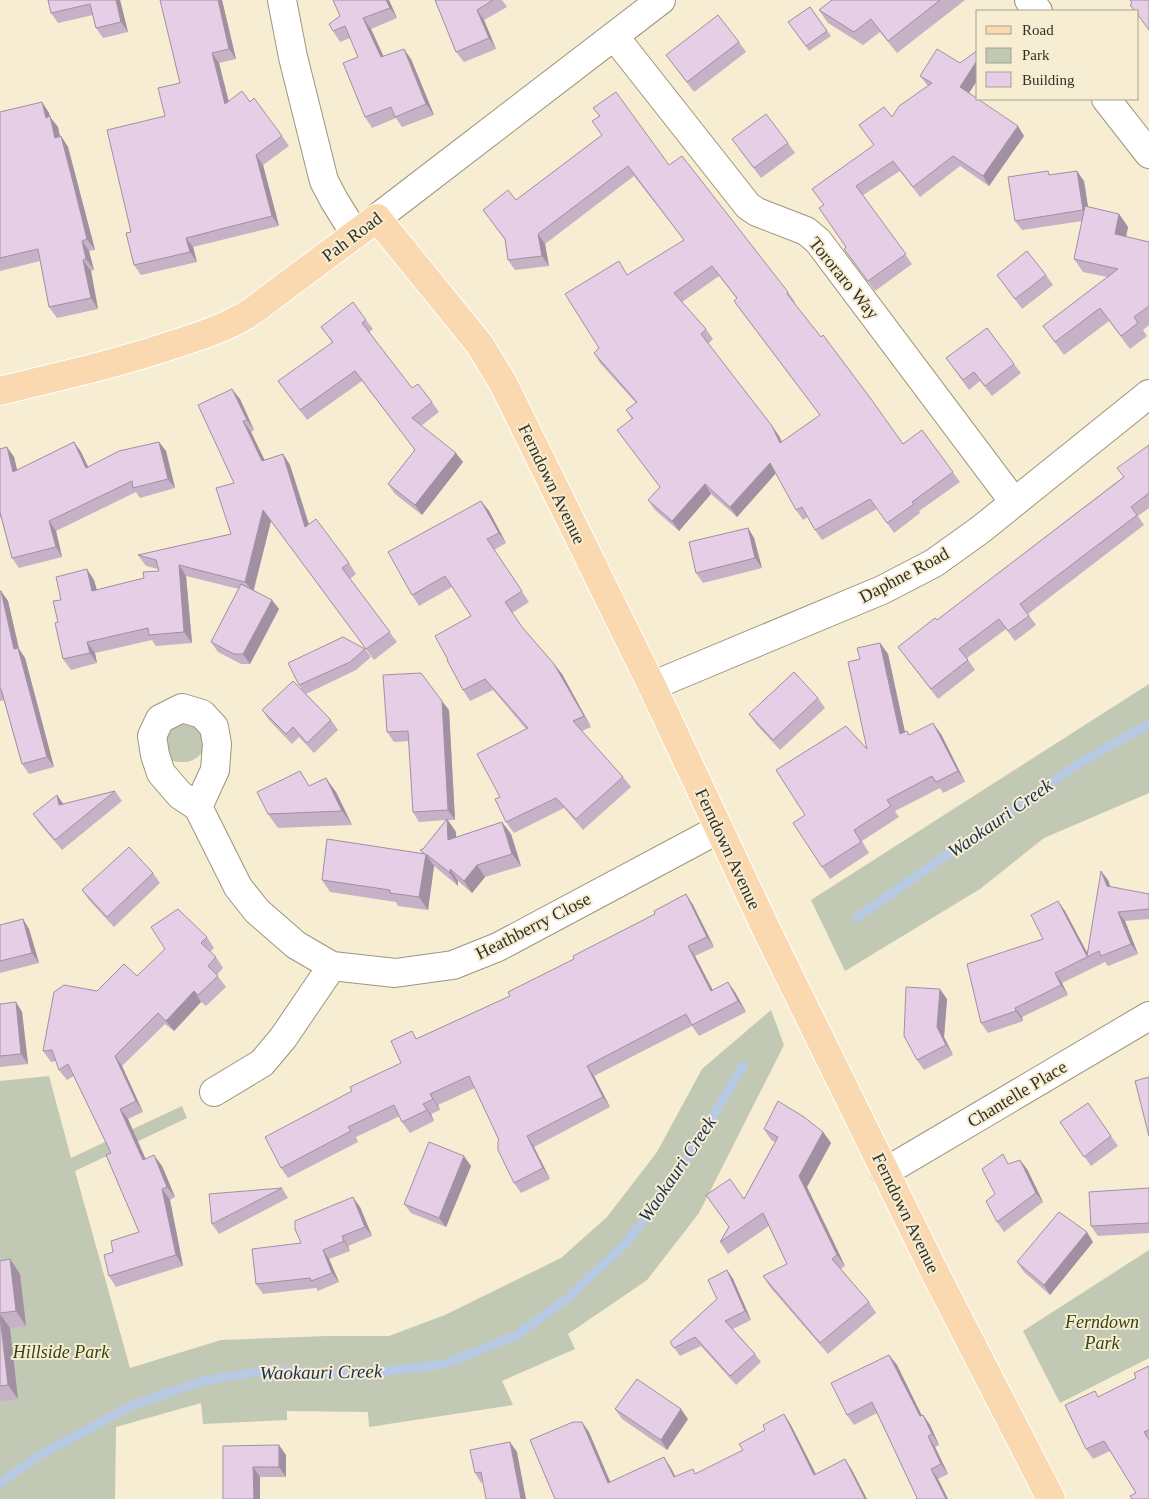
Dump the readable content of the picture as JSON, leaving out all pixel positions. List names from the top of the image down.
{
  "streets": {
    "main road": ["Pah Road", "Ferndown Avenue"],
    "street": [
      "Tororaro Way",
      "Daphne Road",
      "Heathberry Close",
      "Chantelle Place"
    ]
  },
  "crossings": [
    ["Pah Road", "Tororaro Way"],
    ["Pah Road", "Ferndown Avenue"],
    ["Tororaro Way", "Daphne Road"],
    ["Ferndown Avenue", "Daphne Road"],
    ["Ferndown Avenue", "Heathberry Close"],
    ["Ferndown Avenue", "Chantelle Place"]
  ],
  "water": ["Waokauri Creek"],
  "parks": ["Ferndown Park", "Hillside Park"],
  "legend": ["Road", "Park", "Building"]
}
